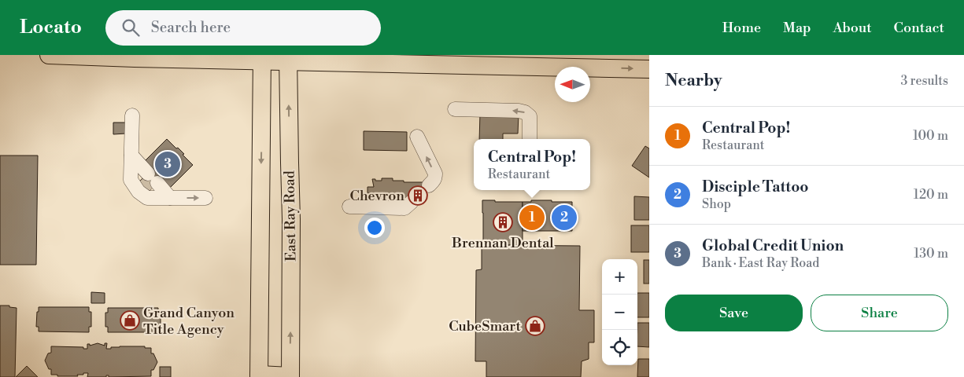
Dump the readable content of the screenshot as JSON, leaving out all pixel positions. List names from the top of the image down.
{
  "streets": {
    "main road": ["East Ray Road"]
  },
  "places": {
    "building": ["Chevron", "Brennan Dental"],
    "shop": ["Grand Canyon Title Agency", "CubeSmart"]
  },
  "north": "left",
  "page": {
    "header": "Locato",
    "search": "Search here",
    "nav": [
      "Home",
      "Map",
      "About",
      "Contact"
    ],
    "heading": ["Nearby", "3 results"],
    "list": [
      {
        "mark": "1",
        "name": "Central Pop!",
        "note": "Restaurant",
        "value": "100 m"
      },
      {
        "mark": "2",
        "name": "Disciple Tattoo",
        "note": "Shop",
        "value": "120 m"
      },
      {
        "mark": "3",
        "name": "Global Credit Union",
        "note": "Bank · East Ray Road",
        "value": "130 m"
      }
    ],
    "popup": ["Central Pop!", "Restaurant"],
    "pins": ["3", "1", "2"],
    "map_buttons": ["+", "−"],
    "buttons": ["Save", "Share"]
  }
}
